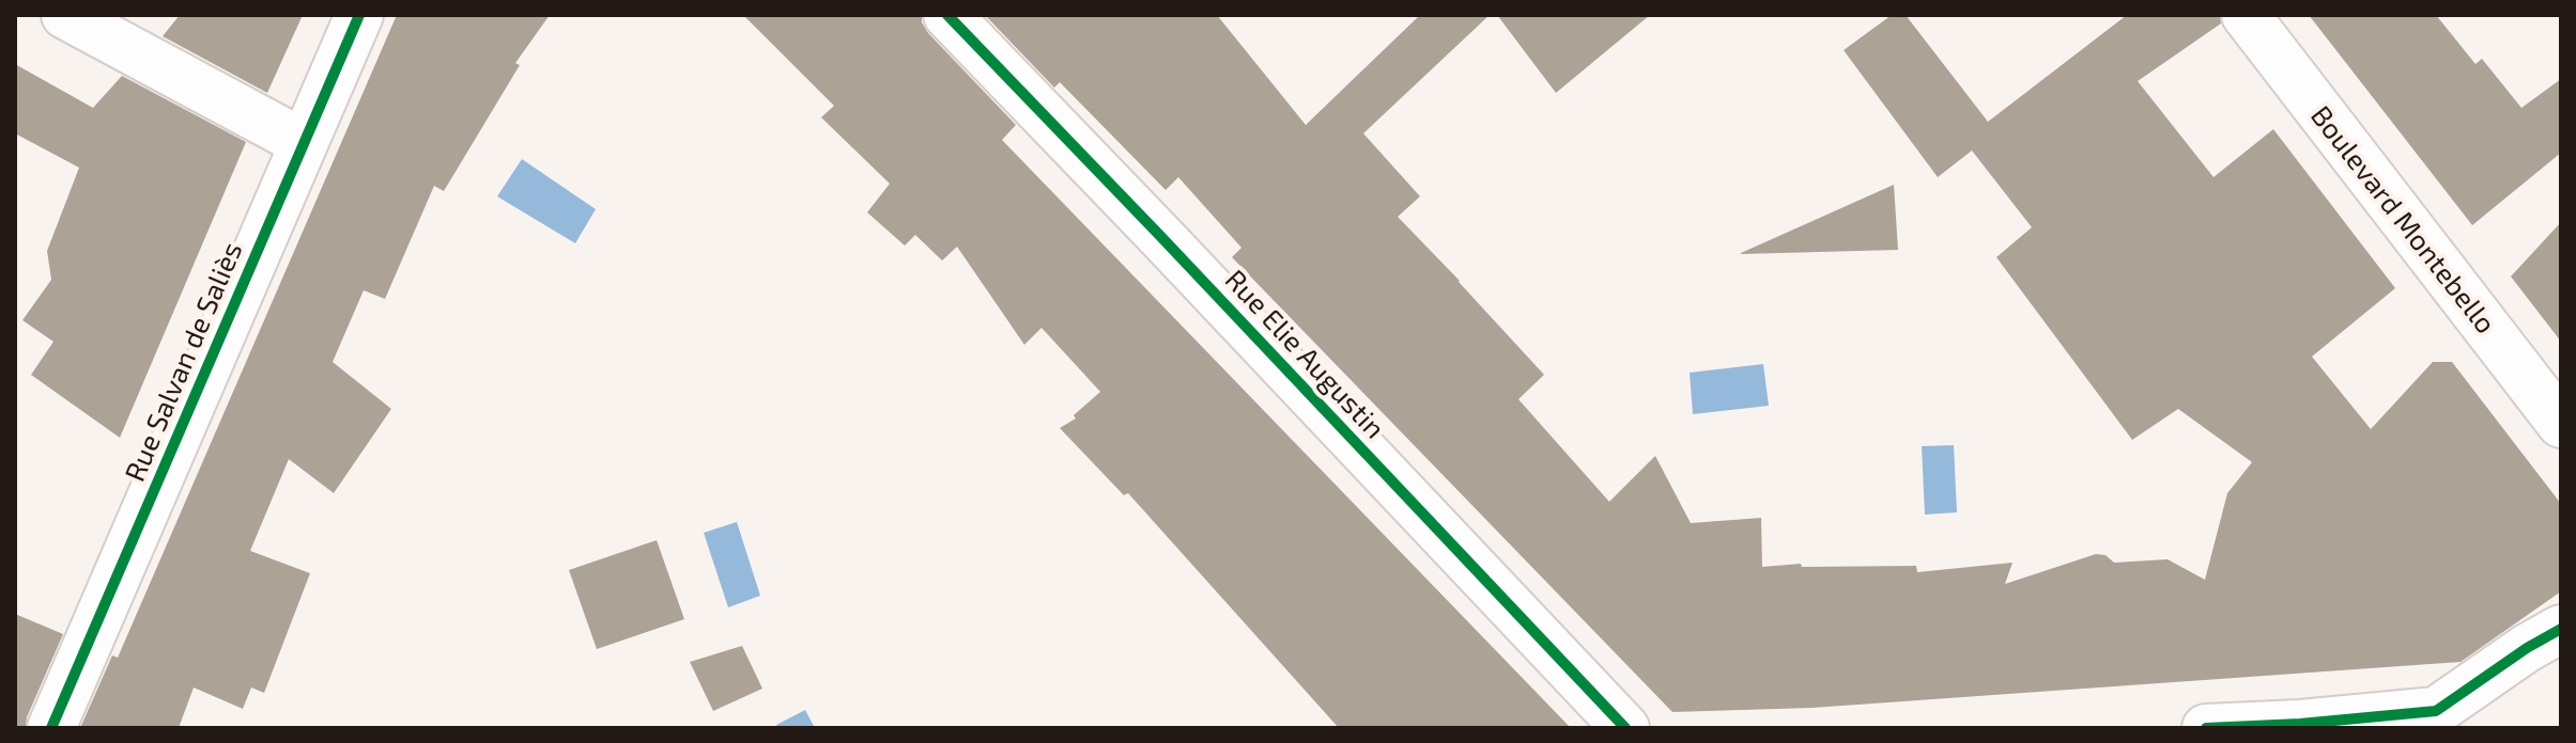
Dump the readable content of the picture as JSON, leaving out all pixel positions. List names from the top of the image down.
{
  "streets": {
    "street": ["Boulevard Montebello", "Rue Elie Augustin", "Rue Salvan de Saliès"]
  }
}
